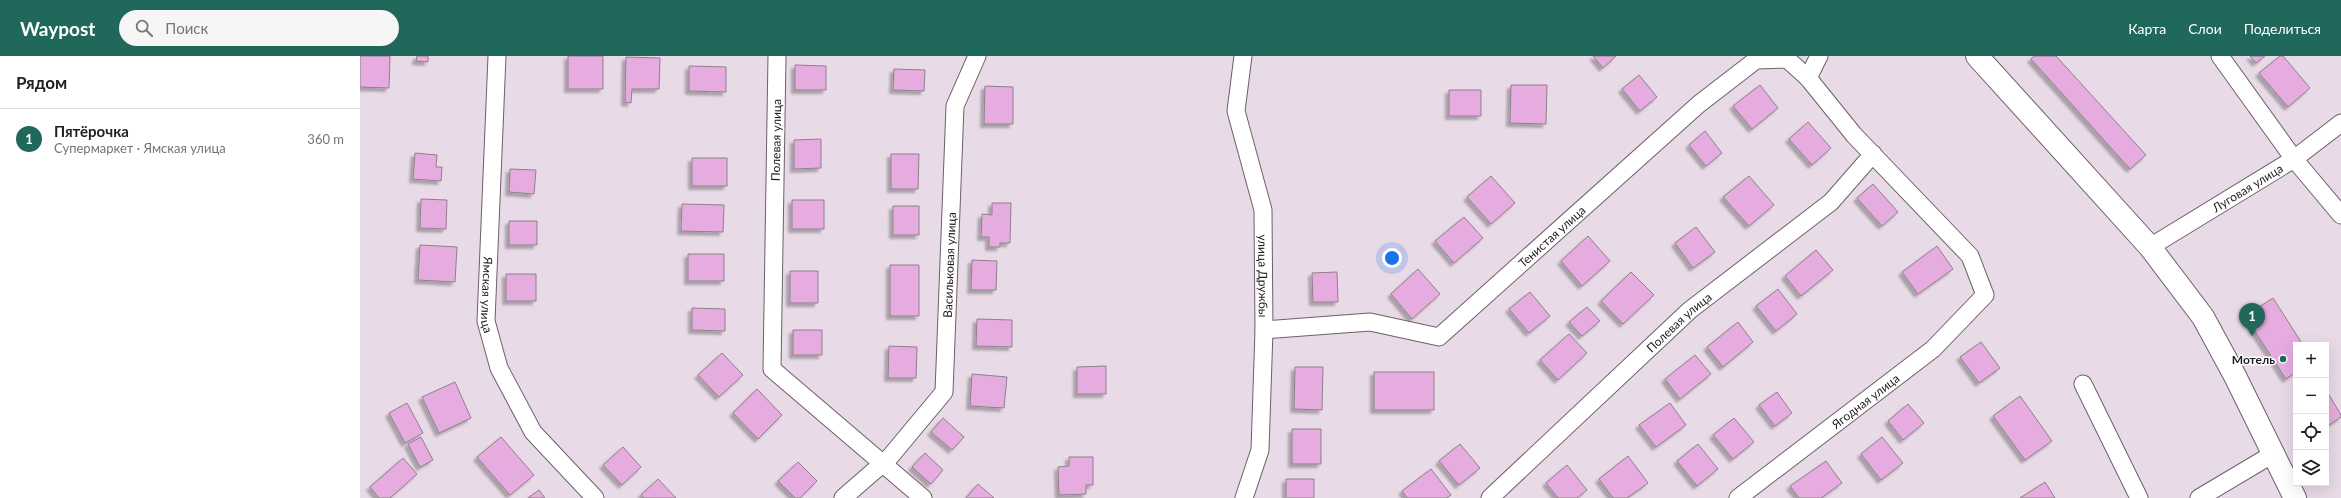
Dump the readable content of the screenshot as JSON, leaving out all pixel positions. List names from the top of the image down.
{
  "streets": {
    "street": [
      "Полевая улица",
      "Луговая улица",
      "Тенистая улица",
      "Васильковая улица",
      "улица Дружбы",
      "Ямская улица",
      "Ягодная улица"
    ]
  },
  "crossings": [
    ["Полевая улица", "Васильковая улица"],
    ["Полевая улица", "Ягодная улица"],
    ["Тенистая улица", "улица Дружбы"]
  ],
  "places": ["Мотель"],
  "page": {
    "header": "Waypost",
    "search": "Поиск",
    "nav": ["Карта", "Слои", "Поделиться"],
    "heading": "Рядом",
    "list": [
      {
        "mark": "1",
        "name": "Пятёрочка",
        "note": "Супермаркет · Ямская улица",
        "value": "360 m"
      }
    ],
    "pins": "1",
    "map_buttons": ["+", "−"]
  }
}
